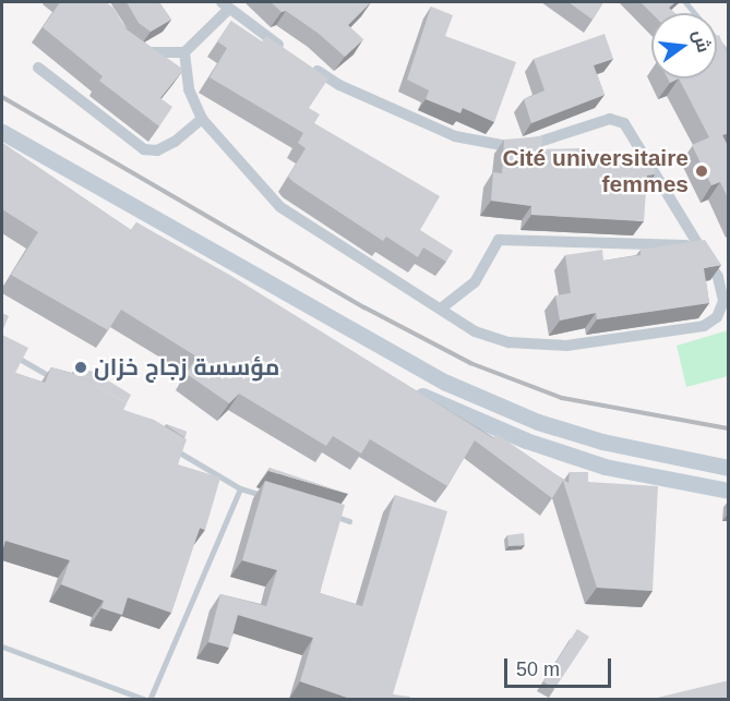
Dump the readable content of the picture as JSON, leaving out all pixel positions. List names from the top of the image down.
{
  "places": ["Cité universitaire femmes", "مؤسسة زجاج خزان"],
  "scale_bar": "50 m",
  "north": "right"
}
